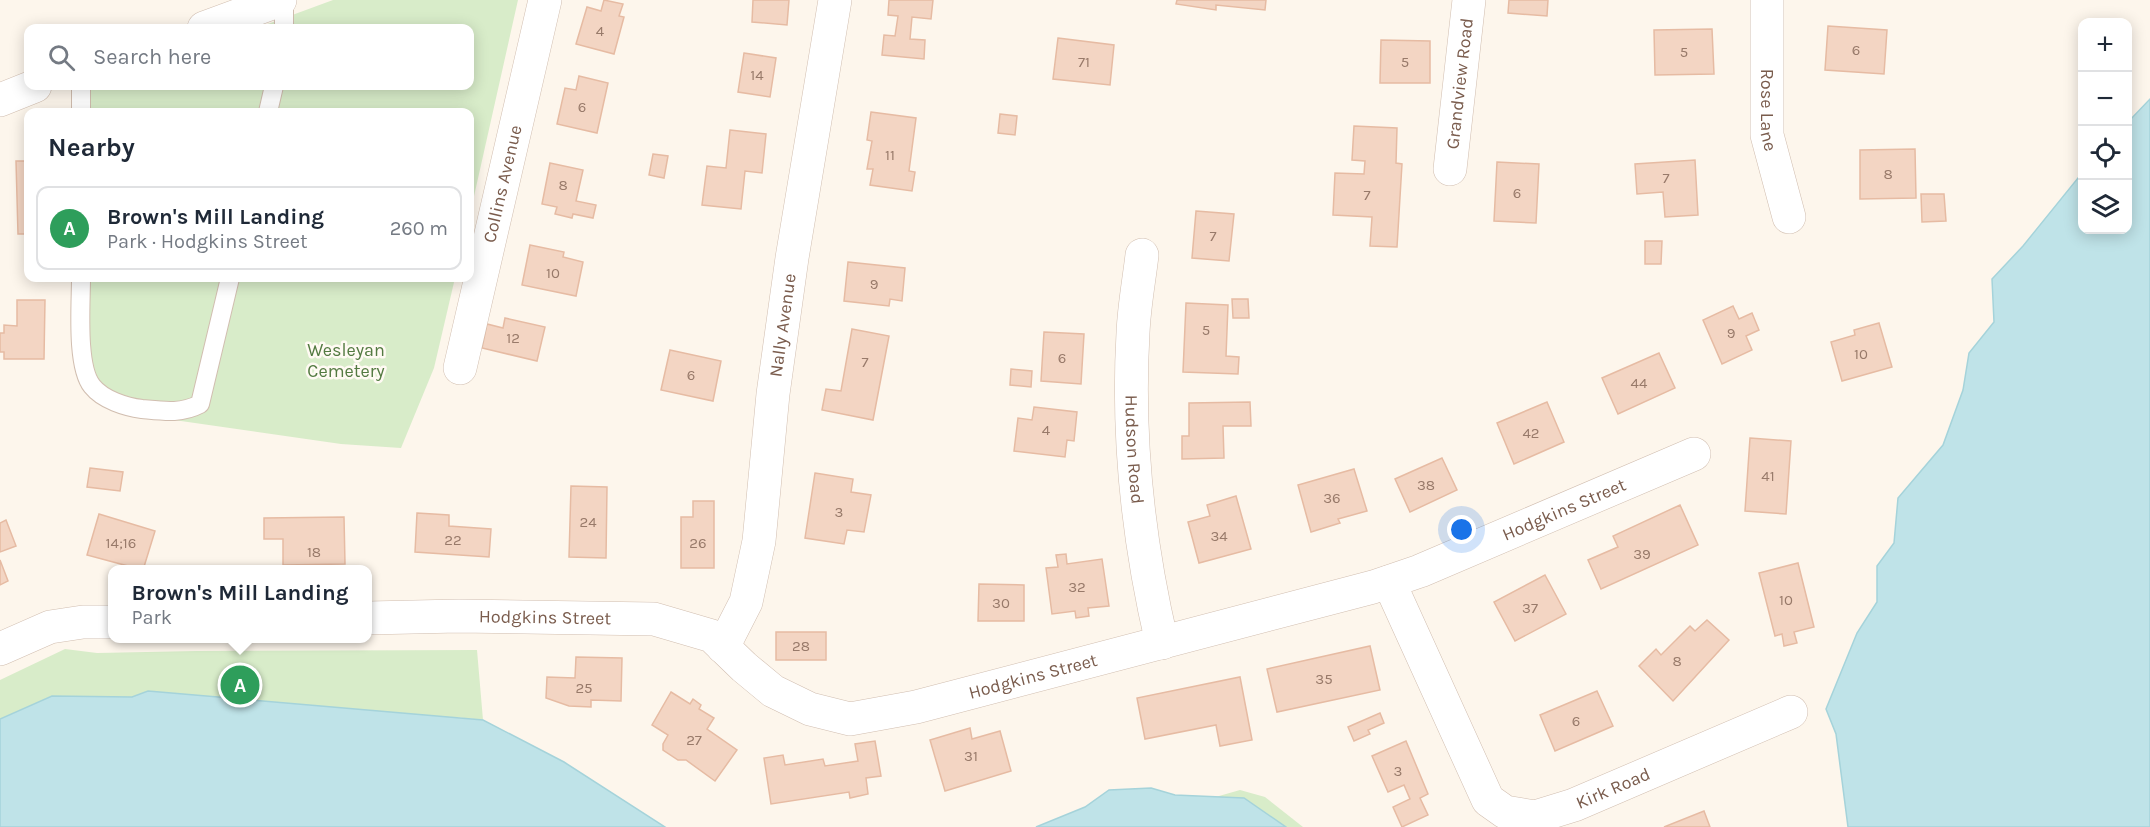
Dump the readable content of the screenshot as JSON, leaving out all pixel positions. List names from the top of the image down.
{
  "streets": {
    "street": [
      "Grandview Road",
      "Rose Lane",
      "Collins Avenue",
      "Nally Avenue",
      "Hudson Road",
      "Hodgkins Street",
      "Kirk Road"
    ]
  },
  "crossings": [
    ["Nally Avenue", "Hodgkins Street"],
    ["Hudson Road", "Hodgkins Street"],
    ["Hodgkins Street", "Kirk Road"]
  ],
  "parks": ["Wesleyan Cemetery"],
  "house_numbers": [
    "4",
    "6",
    "5",
    "71",
    "5",
    "14",
    "6",
    "11",
    "8",
    "7",
    "8",
    "6",
    "7",
    "7",
    "10",
    "9",
    "5",
    "9",
    "12",
    "10",
    "6",
    "7",
    "6",
    "44",
    "4",
    "42",
    "41",
    "38",
    "36",
    "3",
    "24",
    "34",
    "22",
    "14;16",
    "26",
    "18",
    "39",
    "32",
    "10",
    "30",
    "37",
    "28",
    "8",
    "35",
    "25",
    "6",
    "27",
    "31",
    "3"
  ],
  "page": {
    "map_buttons": ["+", "−"],
    "search": "Search here",
    "heading": "Nearby",
    "list": [
      {
        "mark": "A",
        "name": "Brown's Mill Landing",
        "note": "Park · Hodgkins Street",
        "value": "260 m"
      }
    ],
    "popup": ["Brown's Mill Landing", "Park"],
    "pins": "A"
  }
}
